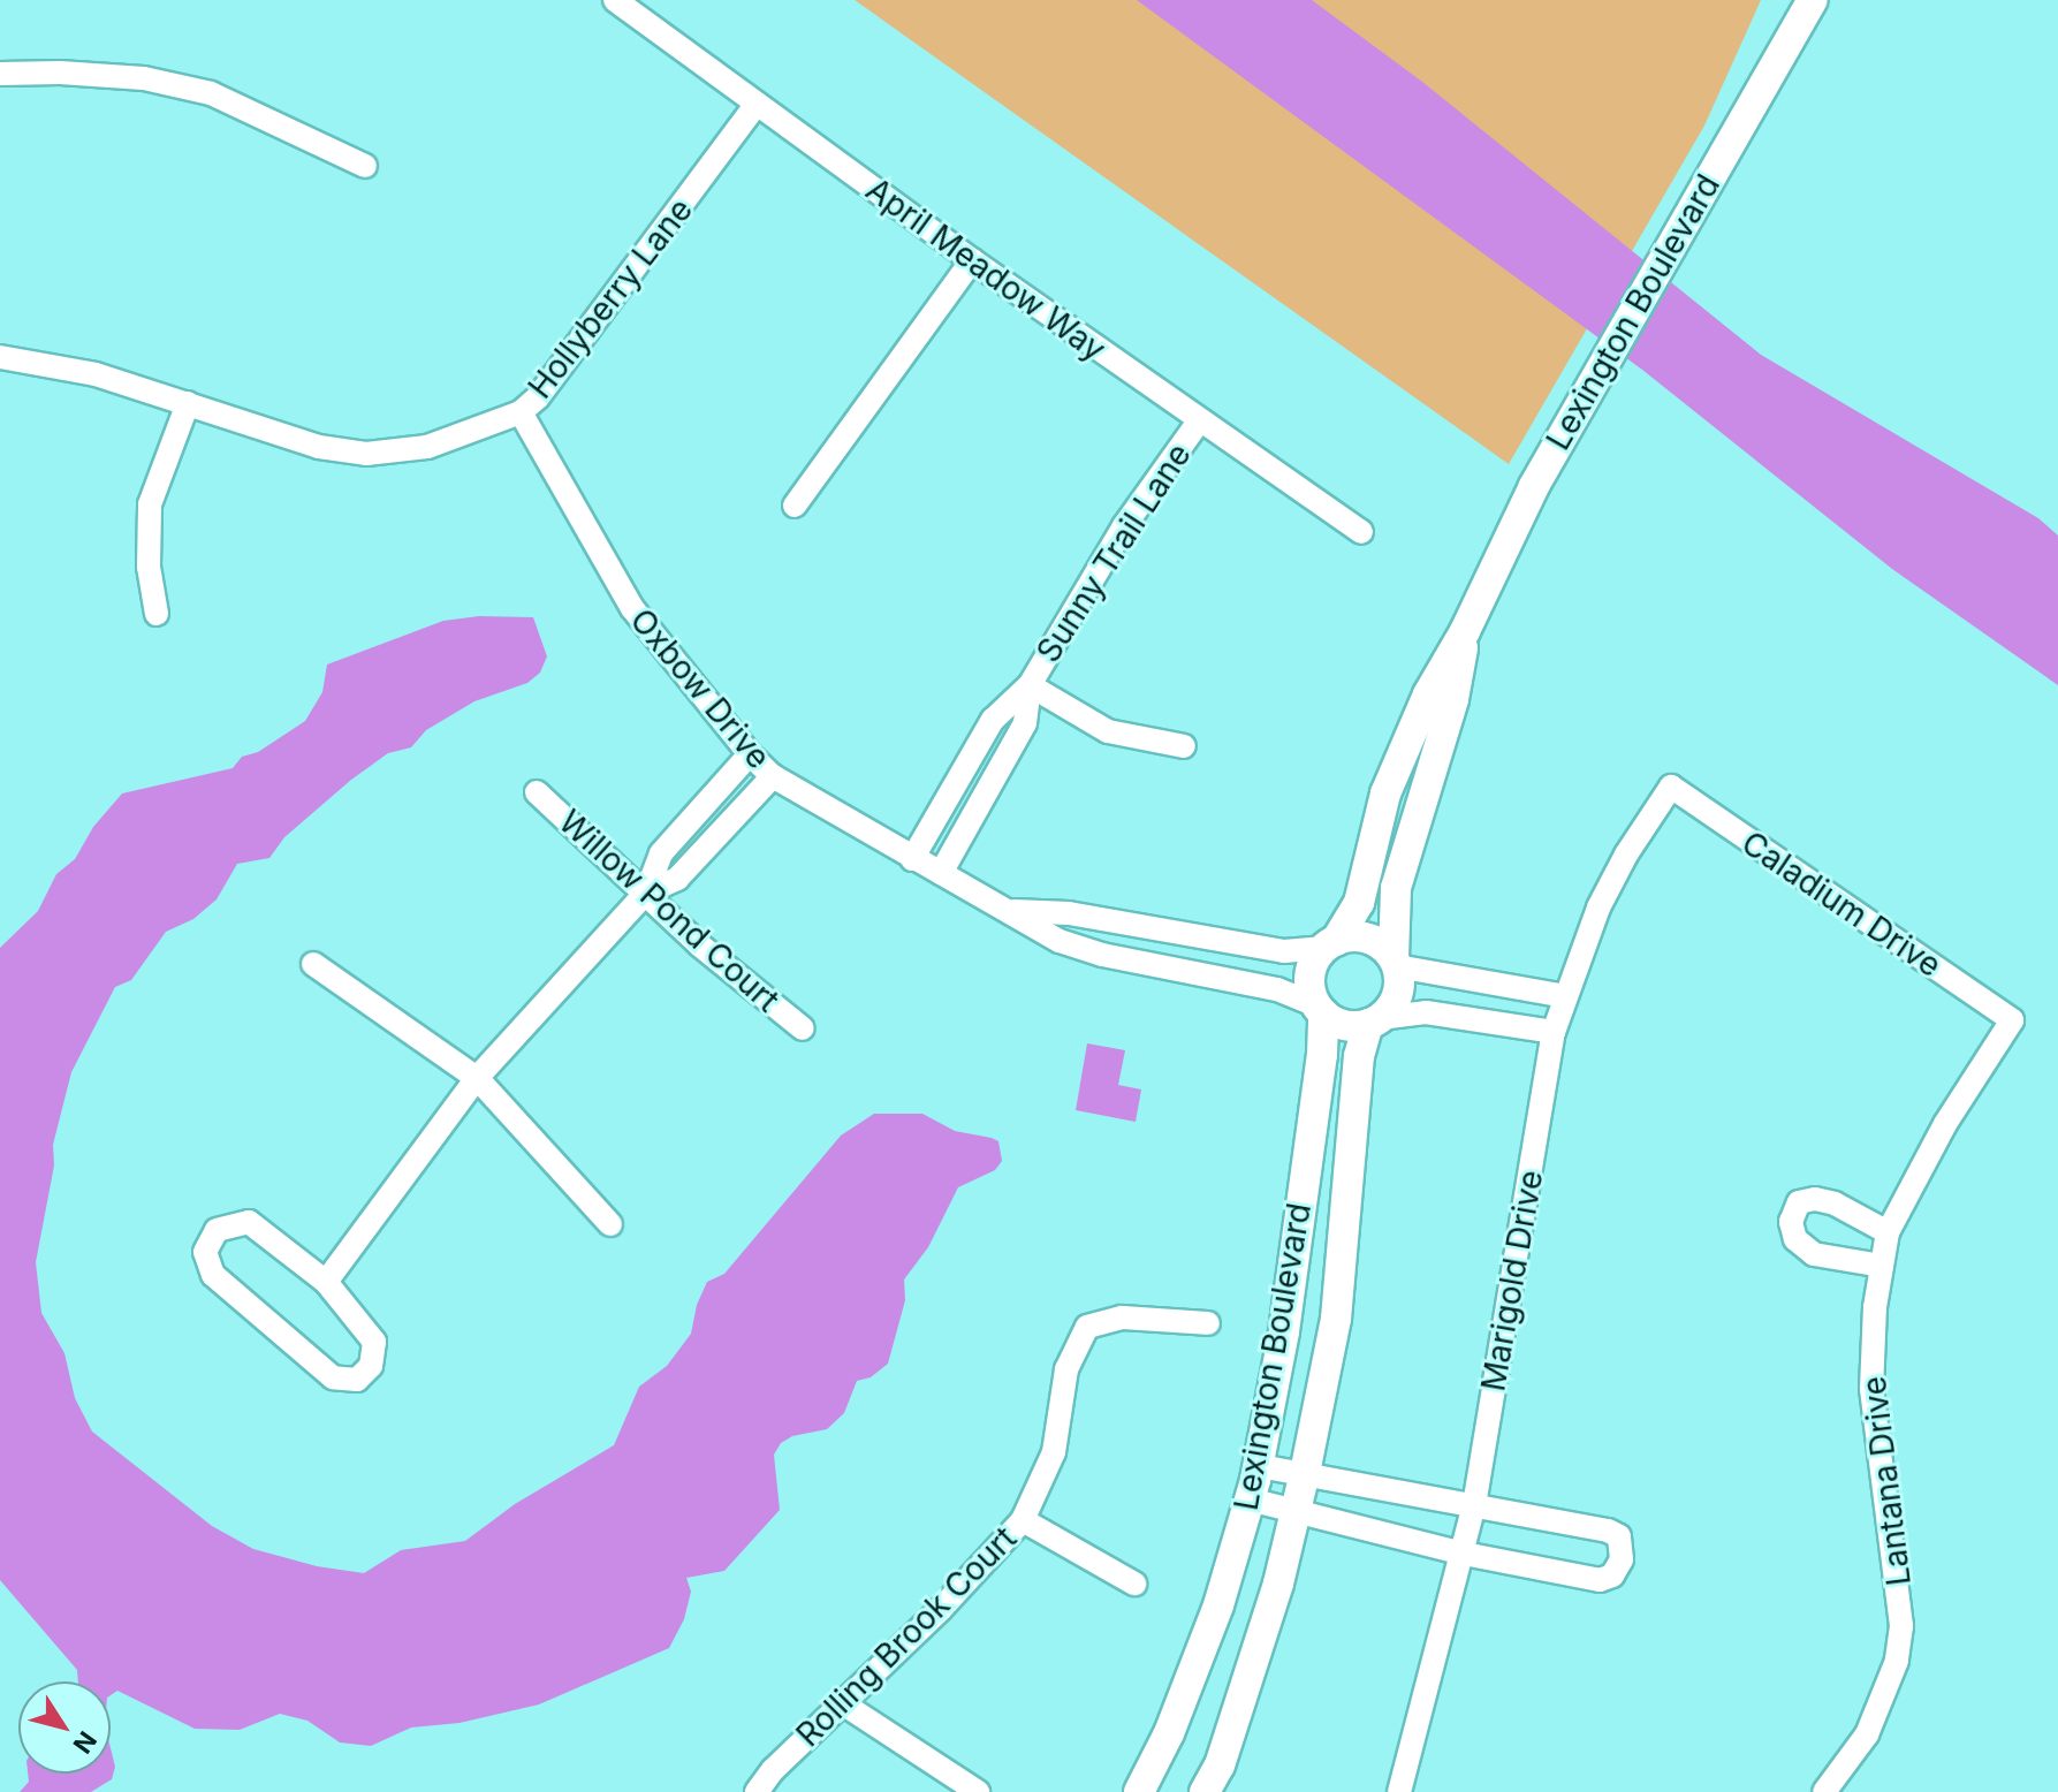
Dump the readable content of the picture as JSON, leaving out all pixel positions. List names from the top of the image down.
{
  "streets": {
    "street": [
      "April Meadow Way",
      "Hollyberry Lane",
      "Lexington Boulevard",
      "Sunny Trail Lane",
      "Oxbow Drive",
      "Caladium Drive",
      "Willow Pond Court",
      "Marigold Drive",
      "Lantana Drive",
      "Rolling Brook Court"
    ]
  },
  "crossings": [
    ["April Meadow Way", "Hollyberry Lane"],
    ["April Meadow Way", "Sunny Trail Lane"],
    ["Hollyberry Lane", "Oxbow Drive"],
    ["Lexington Boulevard", "Oxbow Drive"],
    ["Sunny Trail Lane", "Oxbow Drive"],
    ["Caladium Drive", "Marigold Drive"],
    ["Caladium Drive", "Lantana Drive"]
  ],
  "north": "bottom right"
}
